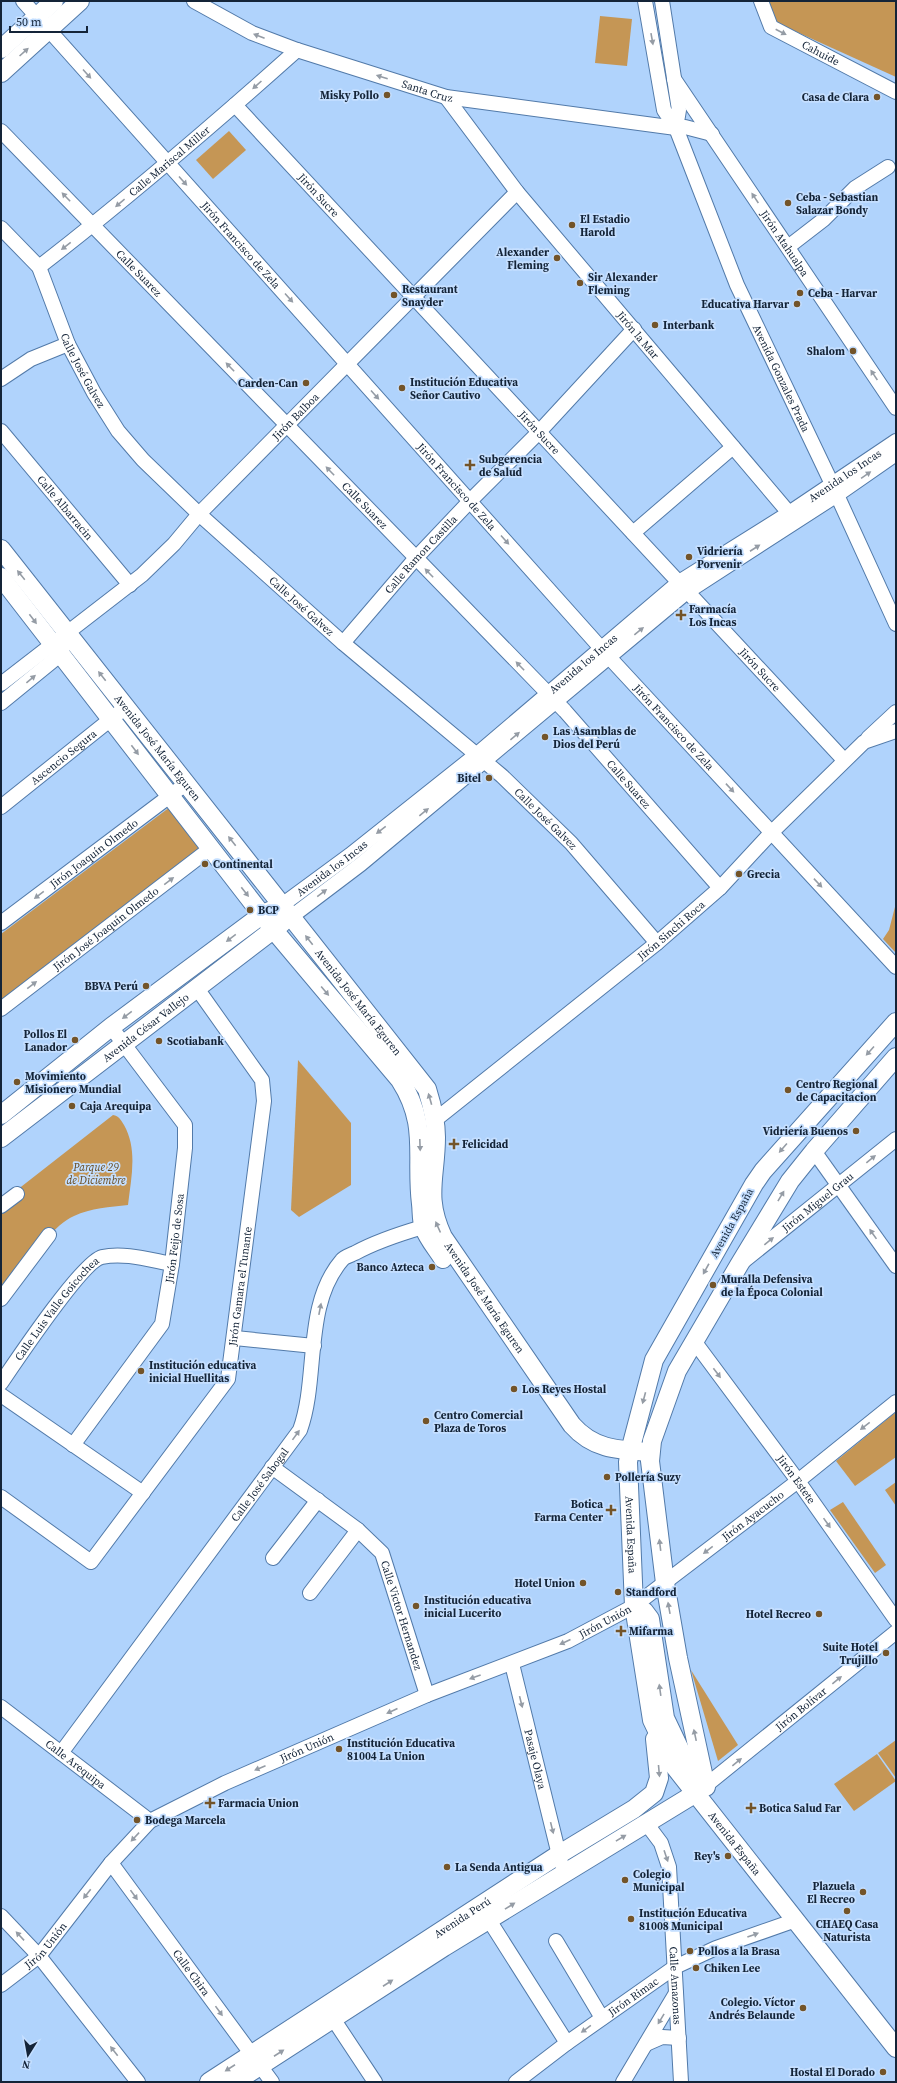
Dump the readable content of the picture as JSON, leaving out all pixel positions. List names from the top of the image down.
{
  "streets": {
    "main road": [
      "Avenida José María Eguren",
      "Avenida César Vallejo",
      "Avenida España",
      "Avenida Perú"
    ],
    "street": [
      "Cahuide",
      "Santa Cruz",
      "Calle Mariscal Miller",
      "Jirón Sucre",
      "Jirón Atahualpa",
      "Jirón Francisco de Zela",
      "Calle Suarez",
      "Jirón la Mar",
      "Calle José Galvez",
      "Avenida Gonzales Prada",
      "Jirón Balboa",
      "Avenida los Incas",
      "Calle Albarracin",
      "Calle Ramon Castilla",
      "Ascencio Segura",
      "Jirón Joaquín Olmedo",
      "Jirón José Joaquín Olmedo",
      "Jirón Sinchi Roca",
      "Jirón Miguel Grau",
      "Jirón Feijo de Sosa",
      "Jirón Gamara el Tunante",
      "Calle Luis Valle Goicochea",
      "Jirón Estete",
      "Calle José Sabogal",
      "Jirón Ayacucho",
      "Calle Victor Hernandez",
      "Jirón Unión",
      "Jirón Bolívar",
      "Pasaje Olaya",
      "Calle Arequipa",
      "Calle Chira",
      "Calle Amazonas",
      "Jirón Rimac"
    ]
  },
  "crossings": [
    ["Santa Cruz", "Calle Mariscal Miller"],
    ["Santa Cruz", "Jirón Atahualpa"],
    ["Santa Cruz", "Jirón la Mar"],
    ["Santa Cruz", "Avenida Gonzales Prada"],
    ["Calle Mariscal Miller", "Jirón Sucre"],
    ["Calle Mariscal Miller", "Jirón Francisco de Zela"],
    ["Calle Mariscal Miller", "Calle Suarez"],
    ["Calle Mariscal Miller", "Calle José Galvez"],
    ["Jirón Sucre", "Jirón Balboa"],
    ["Jirón Sucre", "Avenida los Incas"],
    ["Jirón Sucre", "Calle Ramon Castilla"],
    ["Jirón Sucre", "Jirón Sinchi Roca"],
    ["Jirón Atahualpa", "Avenida Gonzales Prada"],
    ["Jirón Francisco de Zela", "Jirón Balboa"],
    ["Jirón Francisco de Zela", "Avenida los Incas"],
    ["Jirón Francisco de Zela", "Calle Ramon Castilla"],
    ["Jirón Francisco de Zela", "Jirón Sinchi Roca"],
    ["Calle Suarez", "Jirón Balboa"],
    ["Calle Suarez", "Avenida los Incas"],
    ["Calle Suarez", "Calle Ramon Castilla"],
    ["Calle Suarez", "Jirón Sinchi Roca"],
    ["Jirón la Mar", "Jirón Balboa"],
    ["Jirón la Mar", "Avenida los Incas"],
    ["Jirón la Mar", "Calle Ramon Castilla"],
    ["Calle José Galvez", "Jirón Balboa"],
    ["Calle José Galvez", "Avenida los Incas"],
    ["Calle José Galvez", "Calle Ramon Castilla"],
    ["Calle José Galvez", "Jirón Sinchi Roca"],
    ["Avenida Gonzales Prada", "Avenida los Incas"],
    ["Jirón Balboa", "Calle Albarracin"],
    ["Jirón Balboa", "Avenida José María Eguren"],
    ["Avenida los Incas", "Avenida José María Eguren"],
    ["Avenida los Incas", "Avenida César Vallejo"],
    ["Avenida José María Eguren", "Ascencio Segura"],
    ["Avenida José María Eguren", "Jirón Joaquín Olmedo"],
    ["Avenida José María Eguren", "Jirón José Joaquín Olmedo"],
    ["Avenida José María Eguren", "Jirón Sinchi Roca"],
    ["Avenida José María Eguren", "Avenida César Vallejo"],
    ["Avenida José María Eguren", "Avenida España"],
    ["Avenida José María Eguren", "Calle José Sabogal"],
    ["Avenida César Vallejo", "Jirón Feijo de Sosa"],
    ["Avenida César Vallejo", "Jirón Gamara el Tunante"],
    ["Jirón Miguel Grau", "Avenida España"],
    ["Avenida España", "Jirón Estete"],
    ["Avenida España", "Jirón Ayacucho"],
    ["Avenida España", "Jirón Unión"],
    ["Avenida España", "Jirón Bolívar"],
    ["Avenida España", "Avenida Perú"],
    ["Avenida España", "Jirón Rimac"],
    ["Jirón Feijo de Sosa", "Calle Luis Valle Goicochea"],
    ["Jirón Estete", "Jirón Ayacucho"],
    ["Calle José Sabogal", "Calle Victor Hernandez"],
    ["Calle José Sabogal", "Calle Arequipa"],
    ["Jirón Ayacucho", "Jirón Unión"],
    ["Calle Victor Hernandez", "Jirón Unión"],
    ["Jirón Unión", "Pasaje Olaya"],
    ["Jirón Unión", "Calle Arequipa"],
    ["Jirón Unión", "Calle Chira"],
    ["Jirón Bolívar", "Avenida Perú"],
    ["Pasaje Olaya", "Avenida Perú"],
    ["Avenida Perú", "Calle Chira"],
    ["Avenida Perú", "Calle Amazonas"],
    ["Calle Amazonas", "Jirón Rimac"]
  ],
  "one_way": [
    "Cahuide",
    "Santa Cruz",
    "Calle Mariscal Miller",
    "Jirón Atahualpa",
    "Jirón Francisco de Zela",
    "Calle Suarez",
    "Jirón Joaquín Olmedo",
    "Jirón José Joaquín Olmedo",
    "Jirón Miguel Grau",
    "Jirón Estete",
    "Calle José Sabogal",
    "Jirón Ayacucho",
    "Jirón Unión",
    "Jirón Bolívar",
    "Pasaje Olaya",
    "Calle Amazonas"
  ],
  "parks": ["Parque 29 de Diciembre"],
  "places": {
    "other": [
      "Misky Pollo",
      "Casa de Clara",
      "Ceba - Sebastian Salazar Bondy",
      "El Estadio Harold",
      "Alexander Fleming",
      "Sir Alexander Fleming",
      "Ceba - Harvar",
      "Restaurant Snayder",
      "Educativa Harvar",
      "Interbank",
      "Shalom",
      "Carden-Can",
      "Institución Educativa Señor Cautivo",
      "Vidriería Porvenir",
      "Las Asamblas de Dios del Perú",
      "Bitel",
      "Continental",
      "Grecia",
      "BCP",
      "BBVA Perú",
      "Pollos El Lanador",
      "Scotiabank",
      "Movimiento Misionero Mundial",
      "Centro Regional de Capacitacion",
      "Caja Arequipa",
      "Vidriería Buenos",
      "Banco Azteca",
      "Muralla Defensiva de la Época Colonial",
      "Institución educativa inicial Huellitas",
      "Los Reyes Hostal",
      "Centro Comercial Plaza de Toros",
      "Pollería Suzy",
      "Hotel Union",
      "Standford",
      "Institución educativa inicial Lucerito",
      "Hotel Recreo",
      "Suite Hotel Trujillo",
      "Institución Educativa 81004 La Union",
      "Bodega Marcela",
      "Rey's",
      "La Senda Antigua",
      "Colegio Municipal",
      "Plazuela El Recreo",
      "CHAEQ Casa Naturista",
      "Institución Educativa 81008 Municipal",
      "Pollos a la Brasa",
      "Chiken Lee",
      "Colegio. Víctor Andrés Belaunde",
      "Hostal El Dorado"
    ],
    "health": [
      "Subgerencia de Salud",
      "Farmacía Los Incas",
      "Felicidad",
      "Botica Farma Center",
      "Mifarma",
      "Farmacia Union",
      "Botica Salud Far"
    ]
  },
  "scale_bar": "50 m",
  "north": "bottom"
}
